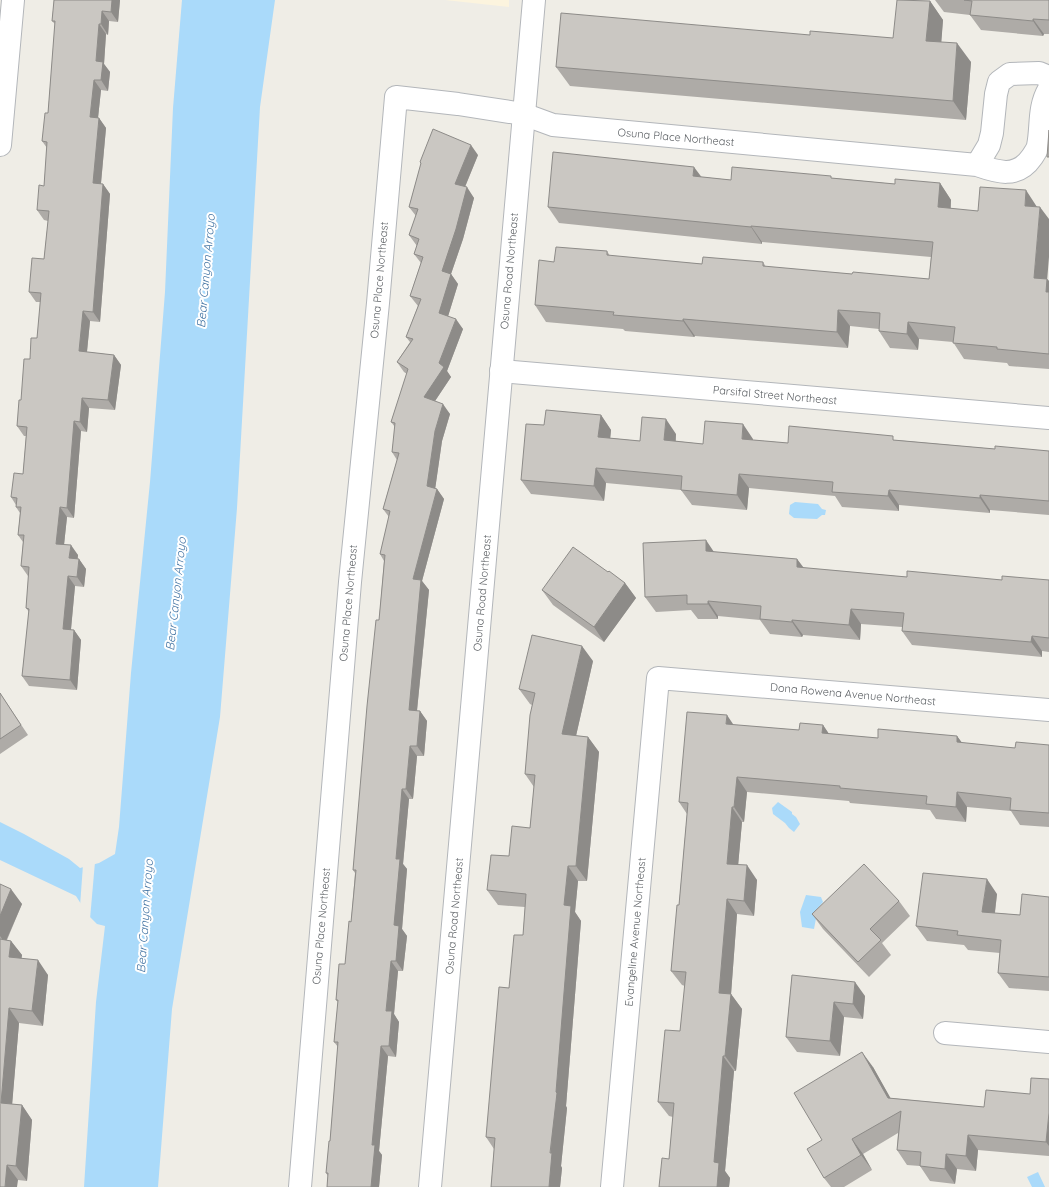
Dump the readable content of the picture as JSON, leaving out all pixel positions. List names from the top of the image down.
{
  "streets": {
    "street": [
      "Osuna Place Northeast",
      "Osuna Road Northeast",
      "Parsifal Street Northeast",
      "Dona Rowena Avenue Northeast",
      "Evangeline Avenue Northeast"
    ]
  },
  "crossings": [
    ["Osuna Place Northeast", "Osuna Road Northeast"],
    ["Osuna Road Northeast", "Parsifal Street Northeast"],
    ["Dona Rowena Avenue Northeast", "Evangeline Avenue Northeast"]
  ],
  "water": ["Bear Canyon Arroyo"]
}
